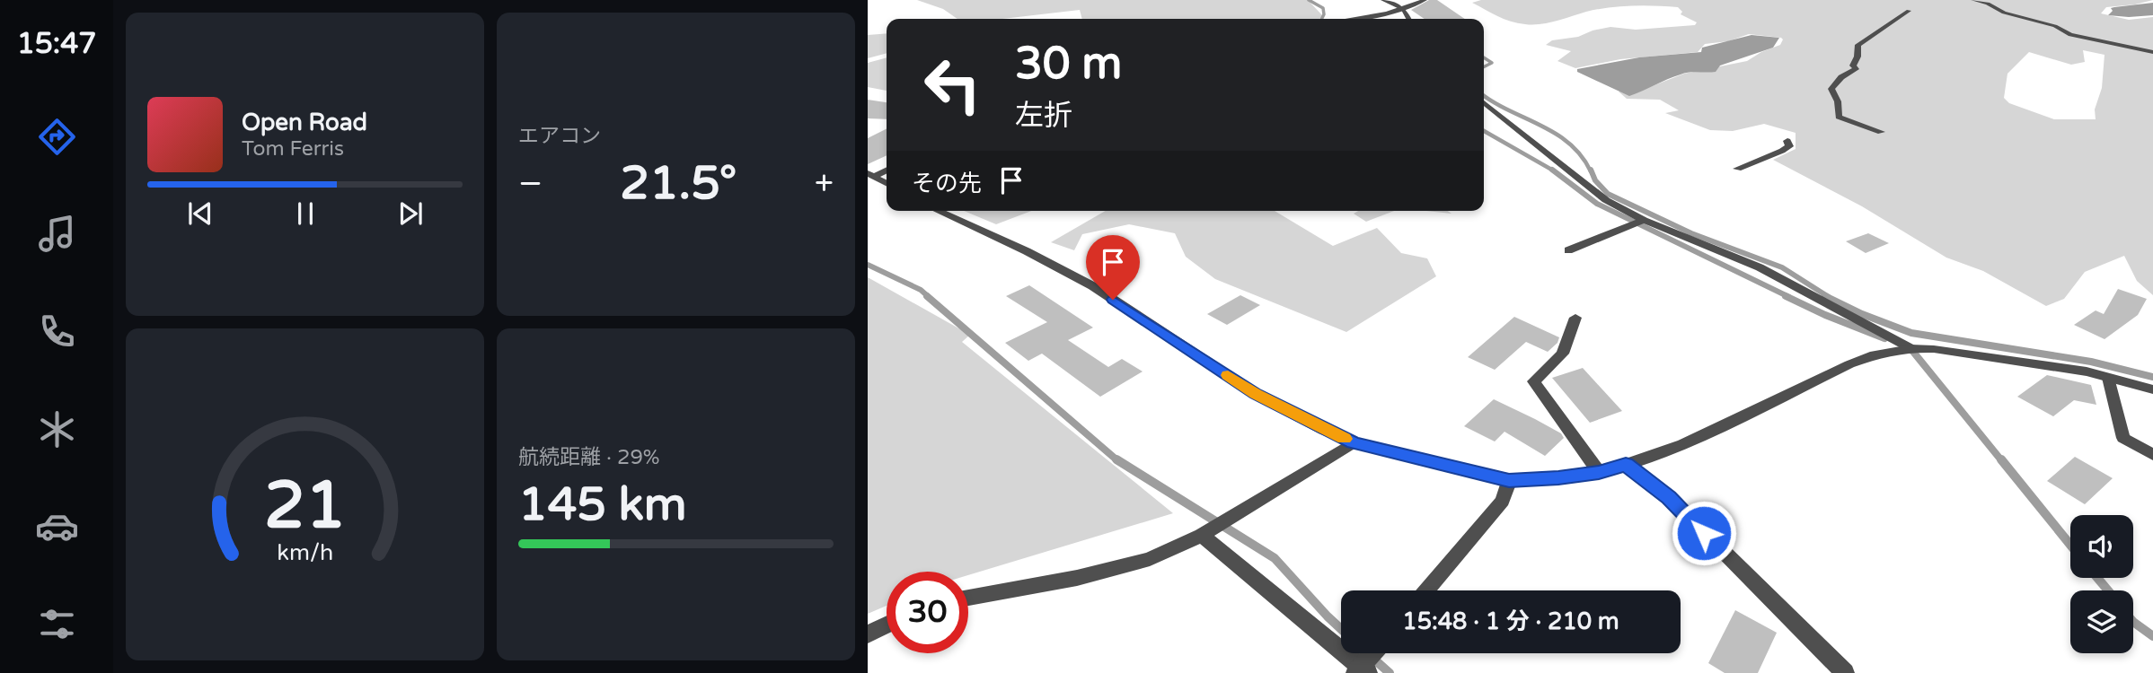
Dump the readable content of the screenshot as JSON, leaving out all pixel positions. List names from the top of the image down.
{
  "page": {
    "tabs": "15:47",
    "tile": [
      "エアコン",
      ["航続距離 · 29%", "145 km"]
    ],
    "turn": ["30 m", "左折"],
    "song": ["Open Road", "Tom Ferris"],
    "then": "その先",
    "heat": ["−", "21.5°", "+"],
    "limit": "30",
    "trip": "15:48 · 1 分 · 210 m",
    "gauge": ["21", "km/h"]
  }
}
